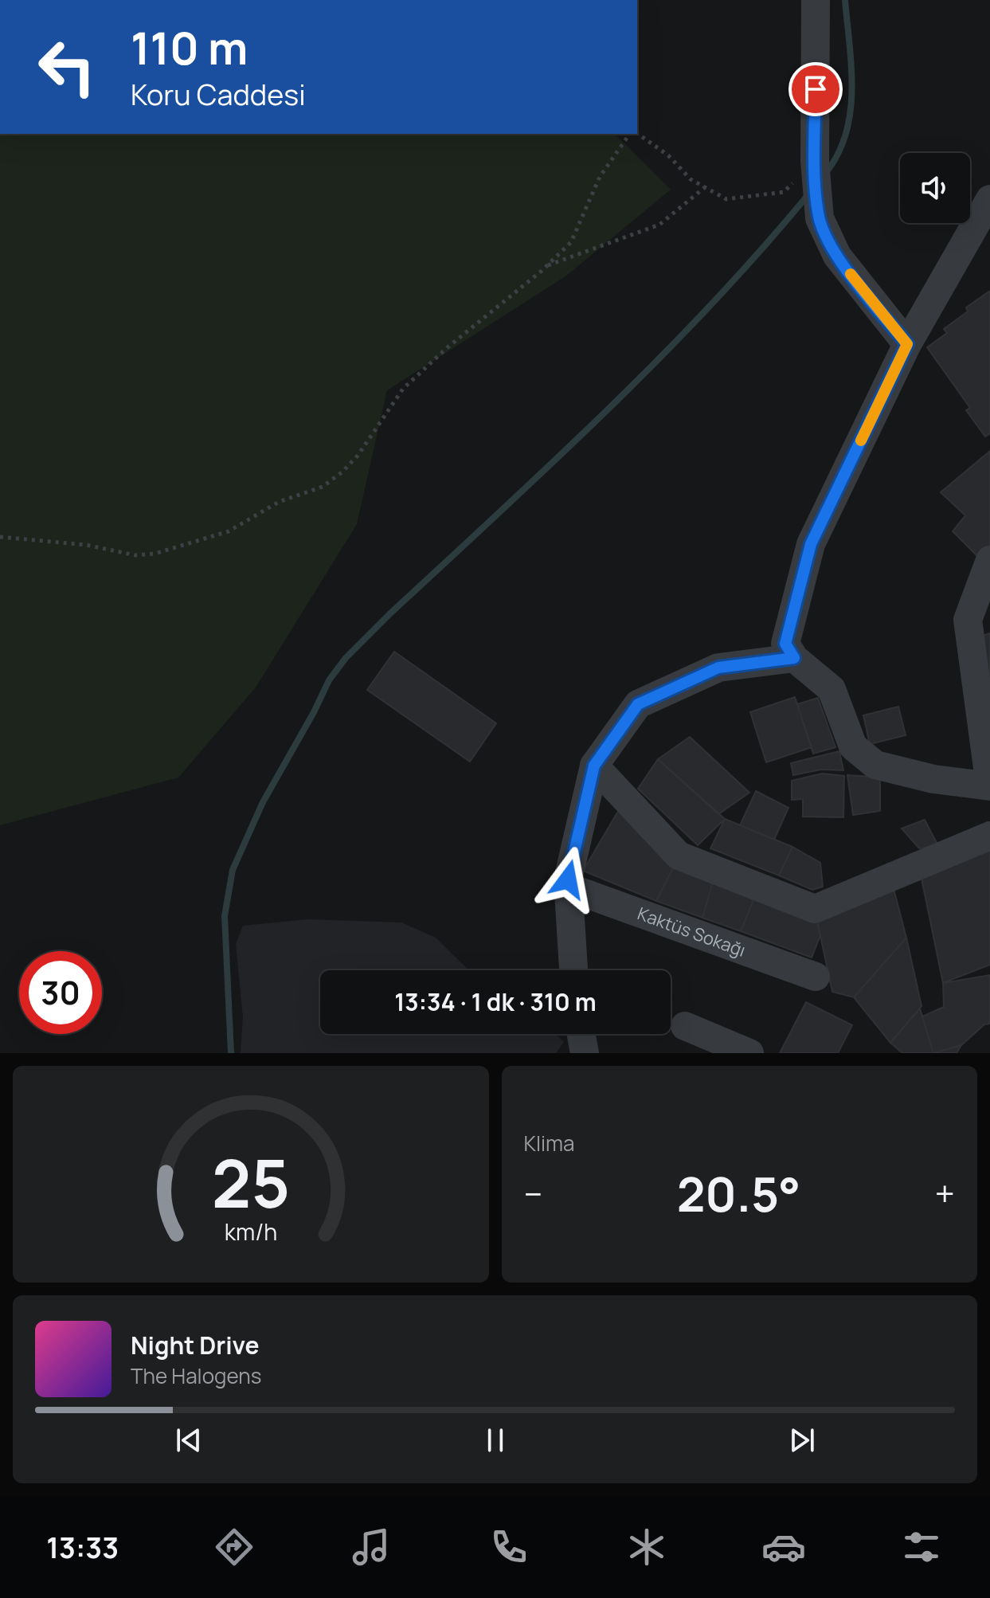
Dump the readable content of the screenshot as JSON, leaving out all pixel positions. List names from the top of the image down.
{
  "streets": {
    "street": ["Kaktüs Sokağı"]
  },
  "page": {
    "turn": ["110 m", "Koru Caddesi"],
    "limit": "30",
    "trip": "13:34 · 1 dk · 310 m",
    "tile": "Klima",
    "heat": ["−", "20.5°", "+"],
    "song": ["Night Drive", "The Halogens"],
    "tabs": "13:33",
    "gauge": ["25", "km/h"]
  }
}
